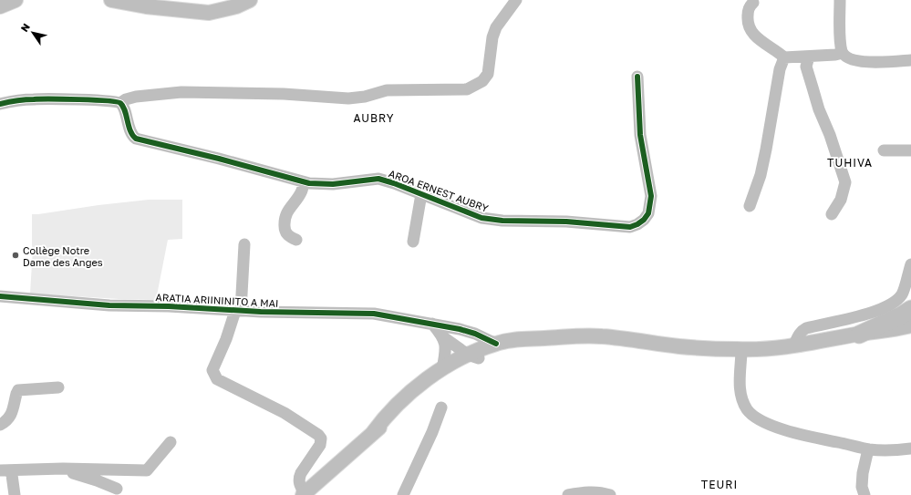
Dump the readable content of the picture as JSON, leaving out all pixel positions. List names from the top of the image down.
{
  "streets": {
    "street": ["AROA ERNEST AUBRY", "ARATIA ARIININITO A MAI"]
  },
  "districts": ["AUBRY", "TUHIVA", "TEURI"],
  "places": ["Collège Notre Dame des Anges"],
  "north": "top left"
}
